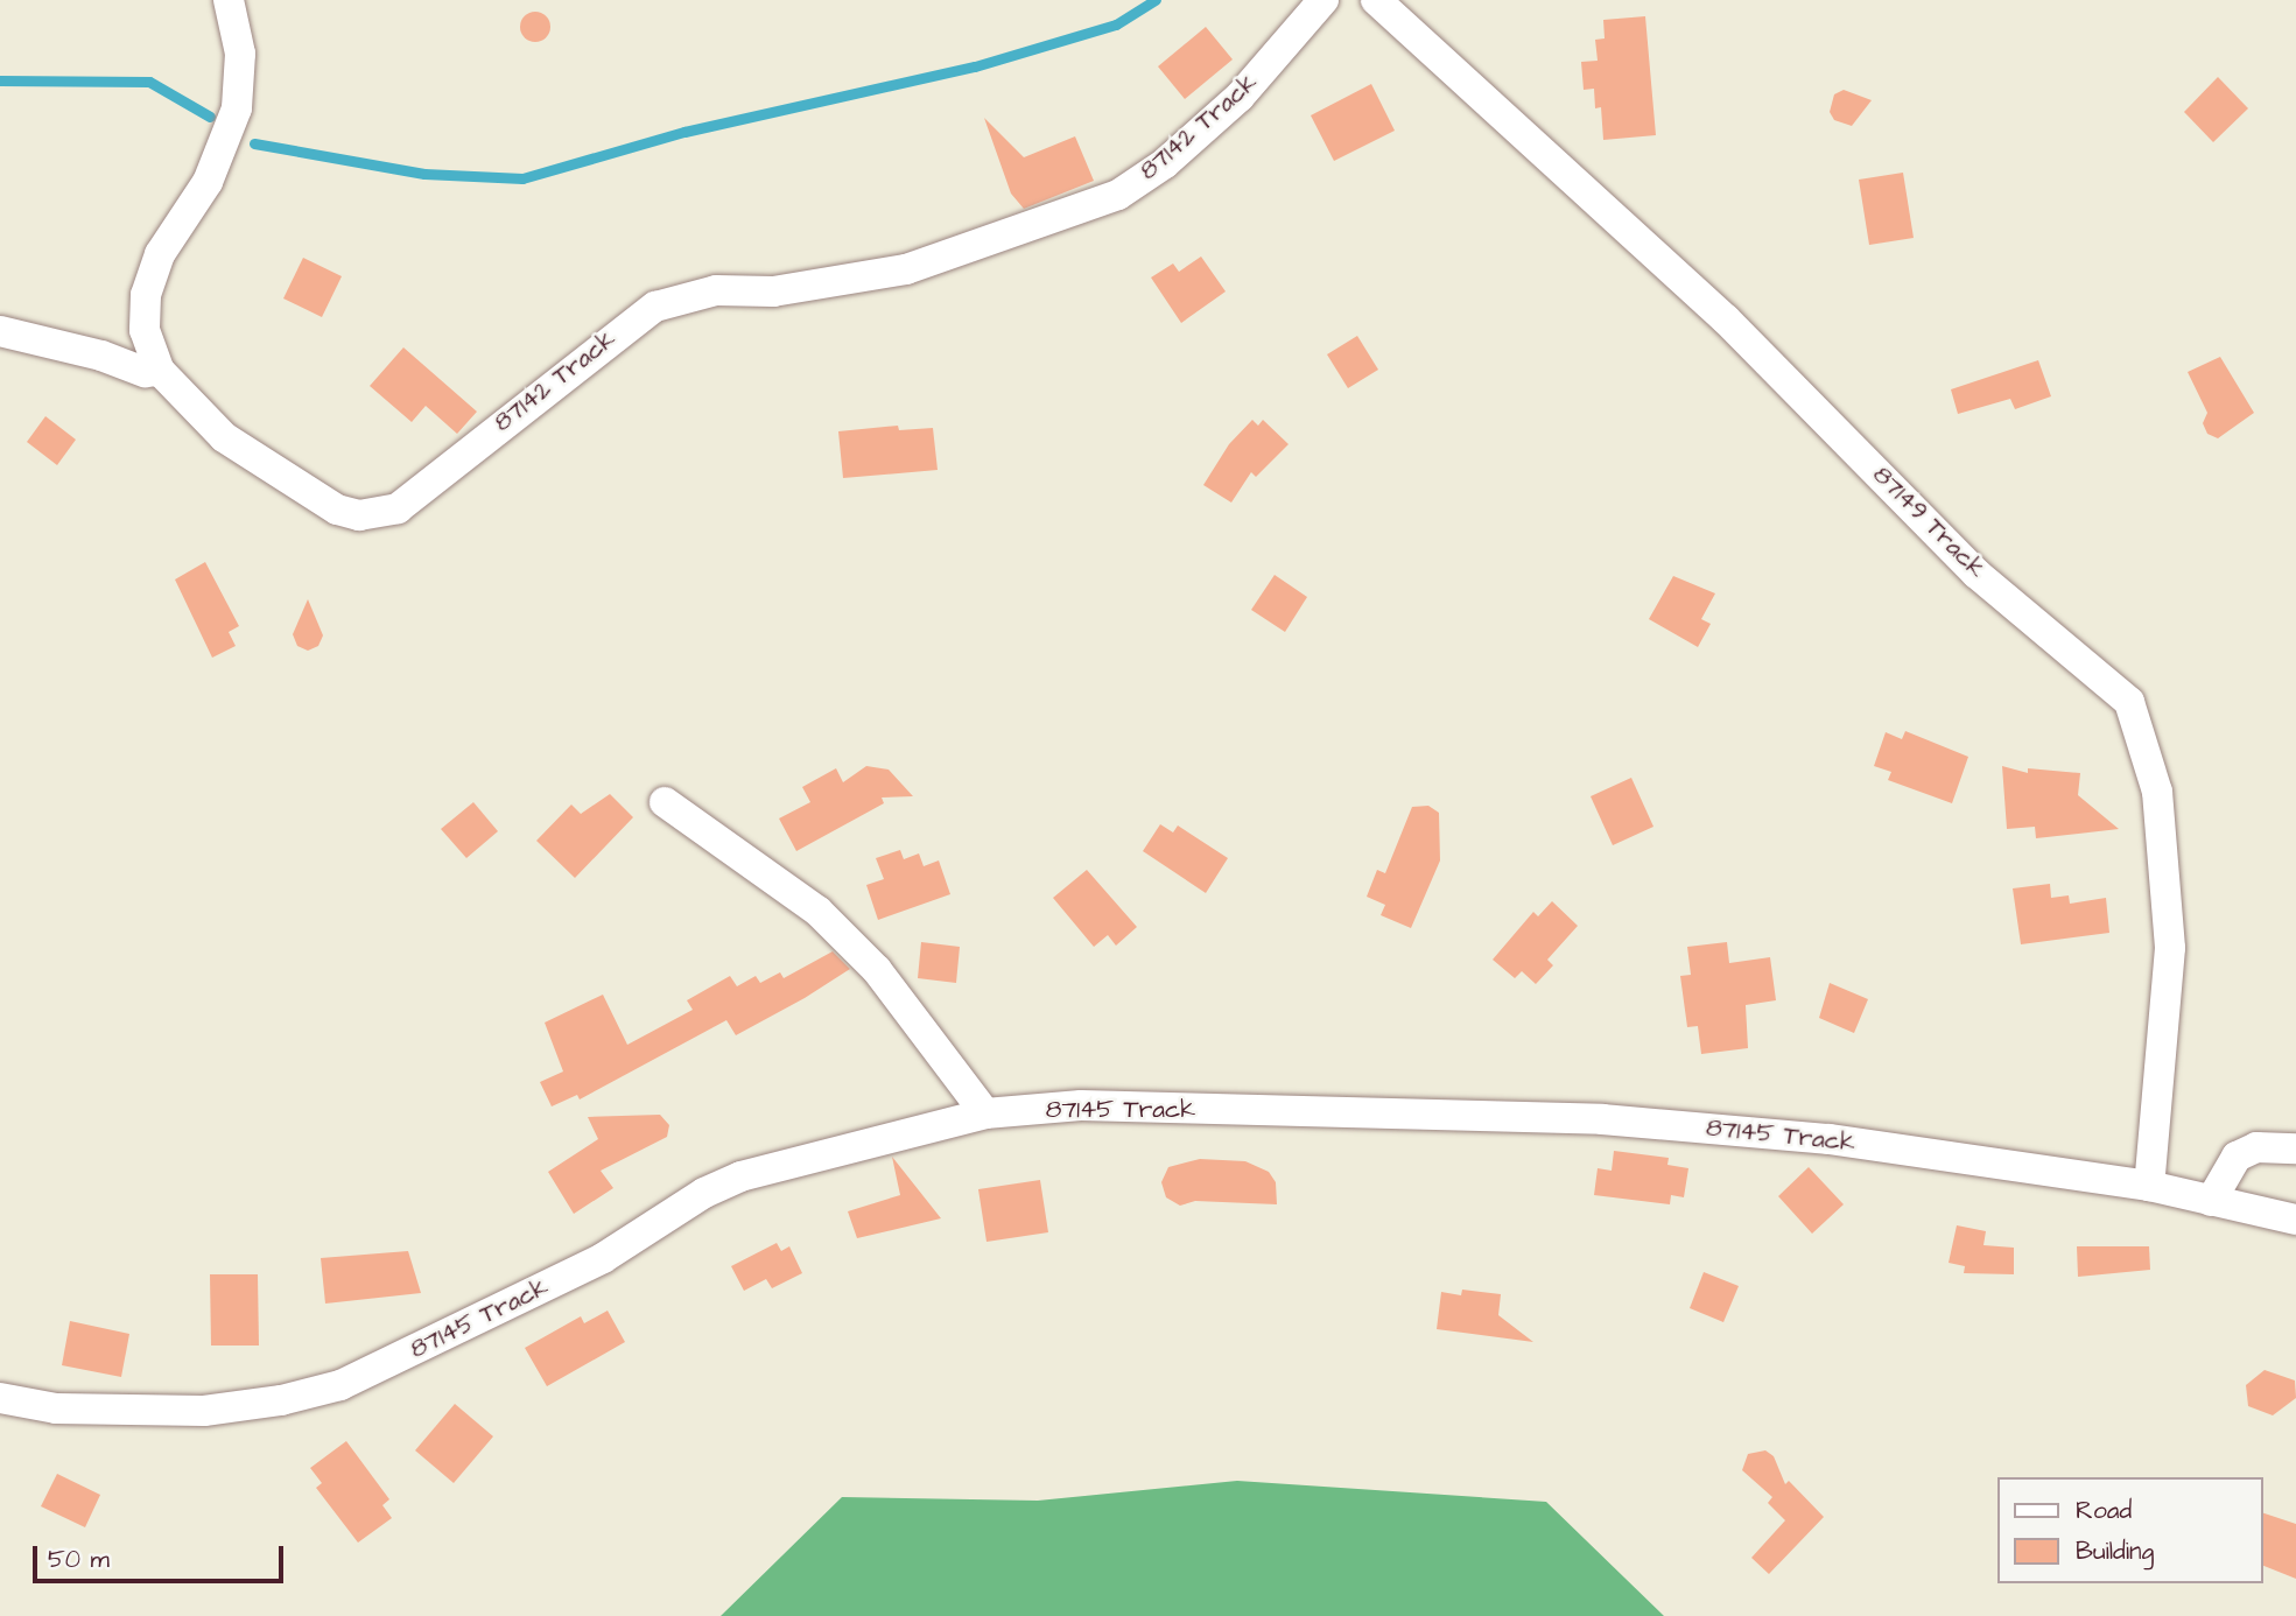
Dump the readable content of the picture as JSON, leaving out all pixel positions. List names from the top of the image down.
{
  "streets": {
    "street": ["87142 Track", "87149 Track", "87145 Track"]
  },
  "crossings": [
    ["87149 Track", "87145 Track"]
  ],
  "legend": ["Road", "Building"],
  "scale_bar": "50 m"
}
